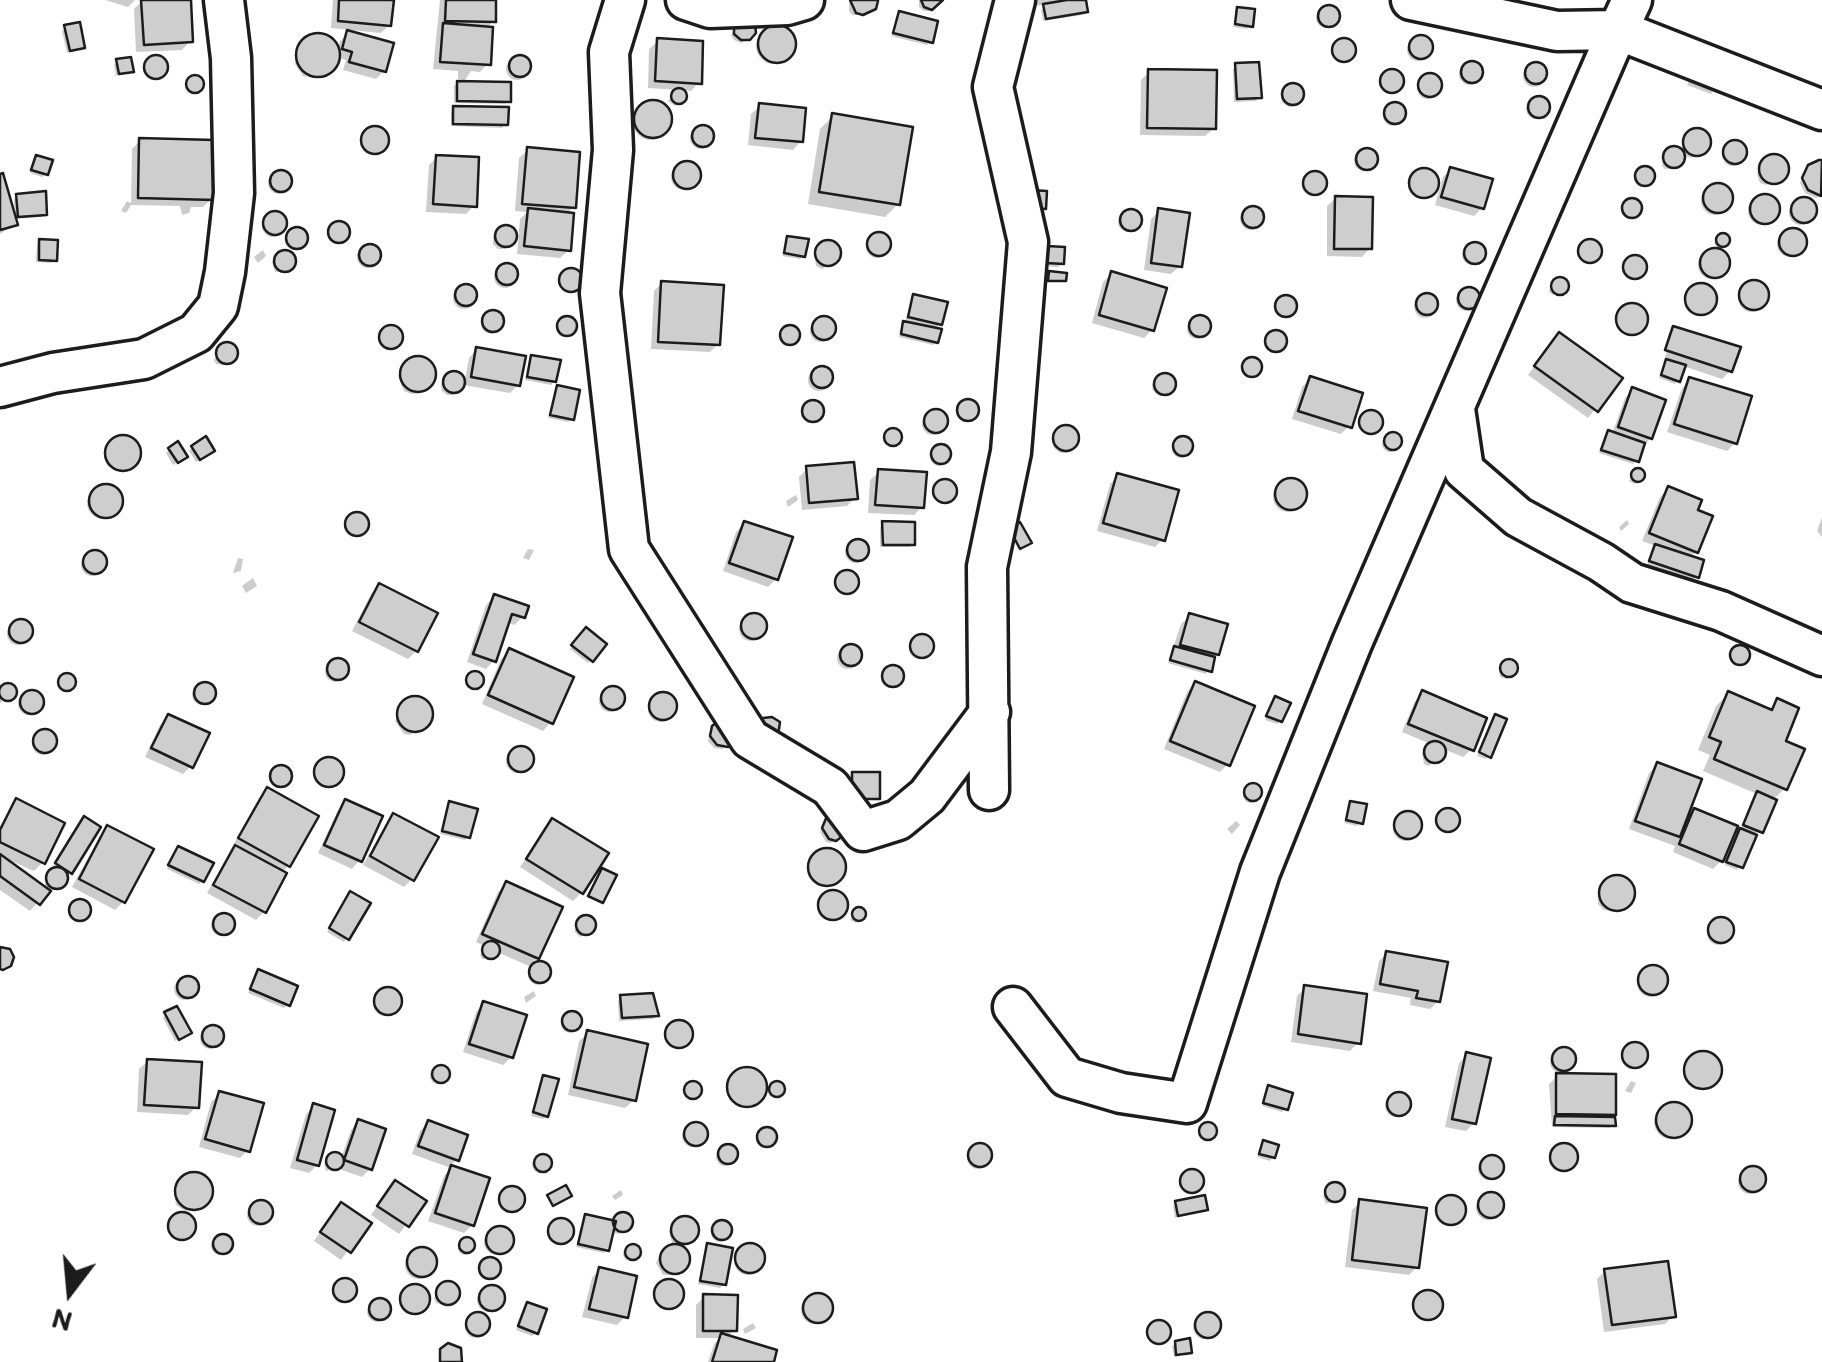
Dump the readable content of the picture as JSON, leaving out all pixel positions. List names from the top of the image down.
{
  "north": "bottom"
}
